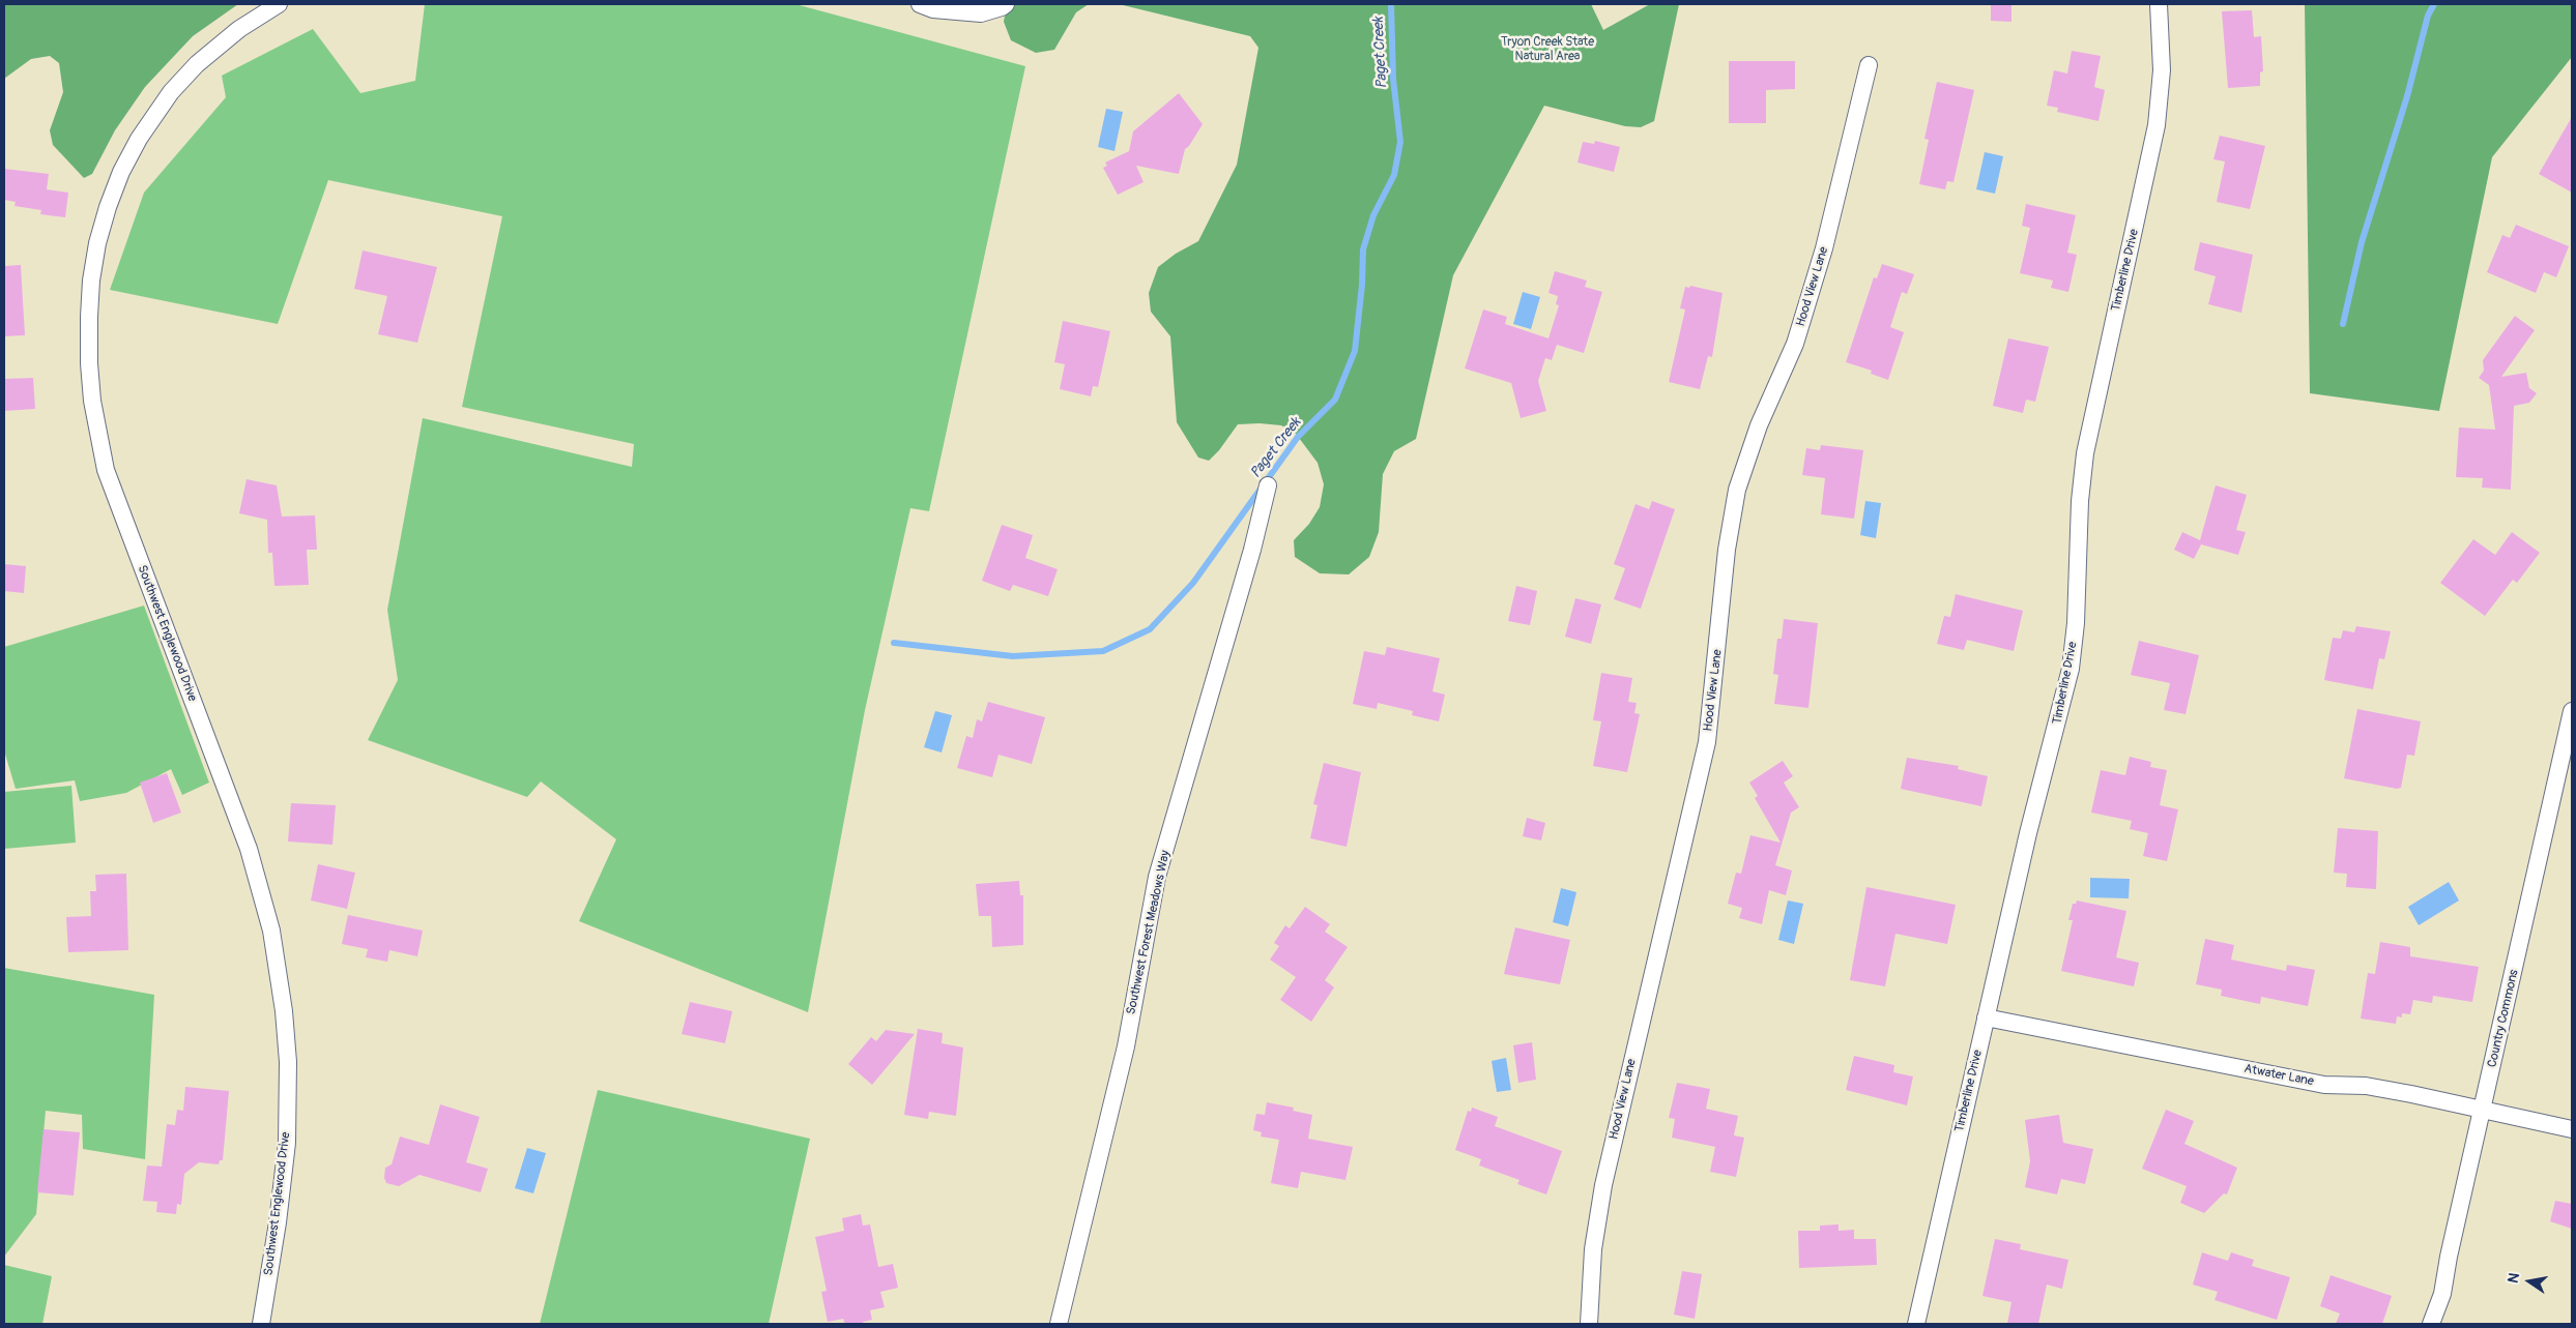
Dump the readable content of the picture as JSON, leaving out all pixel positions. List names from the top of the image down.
{
  "streets": {
    "street": [
      "Timberline Drive",
      "Hood View Lane",
      "Southwest Englewood Drive",
      "Southwest Forest Meadows Way",
      "Country Commons",
      "Atwater Lane"
    ]
  },
  "crossings": [
    ["Timberline Drive", "Atwater Lane"],
    ["Country Commons", "Atwater Lane"]
  ],
  "water": ["Paget Creek"],
  "parks": ["Tryon Creek State Natural Area"],
  "north": "left"
}
